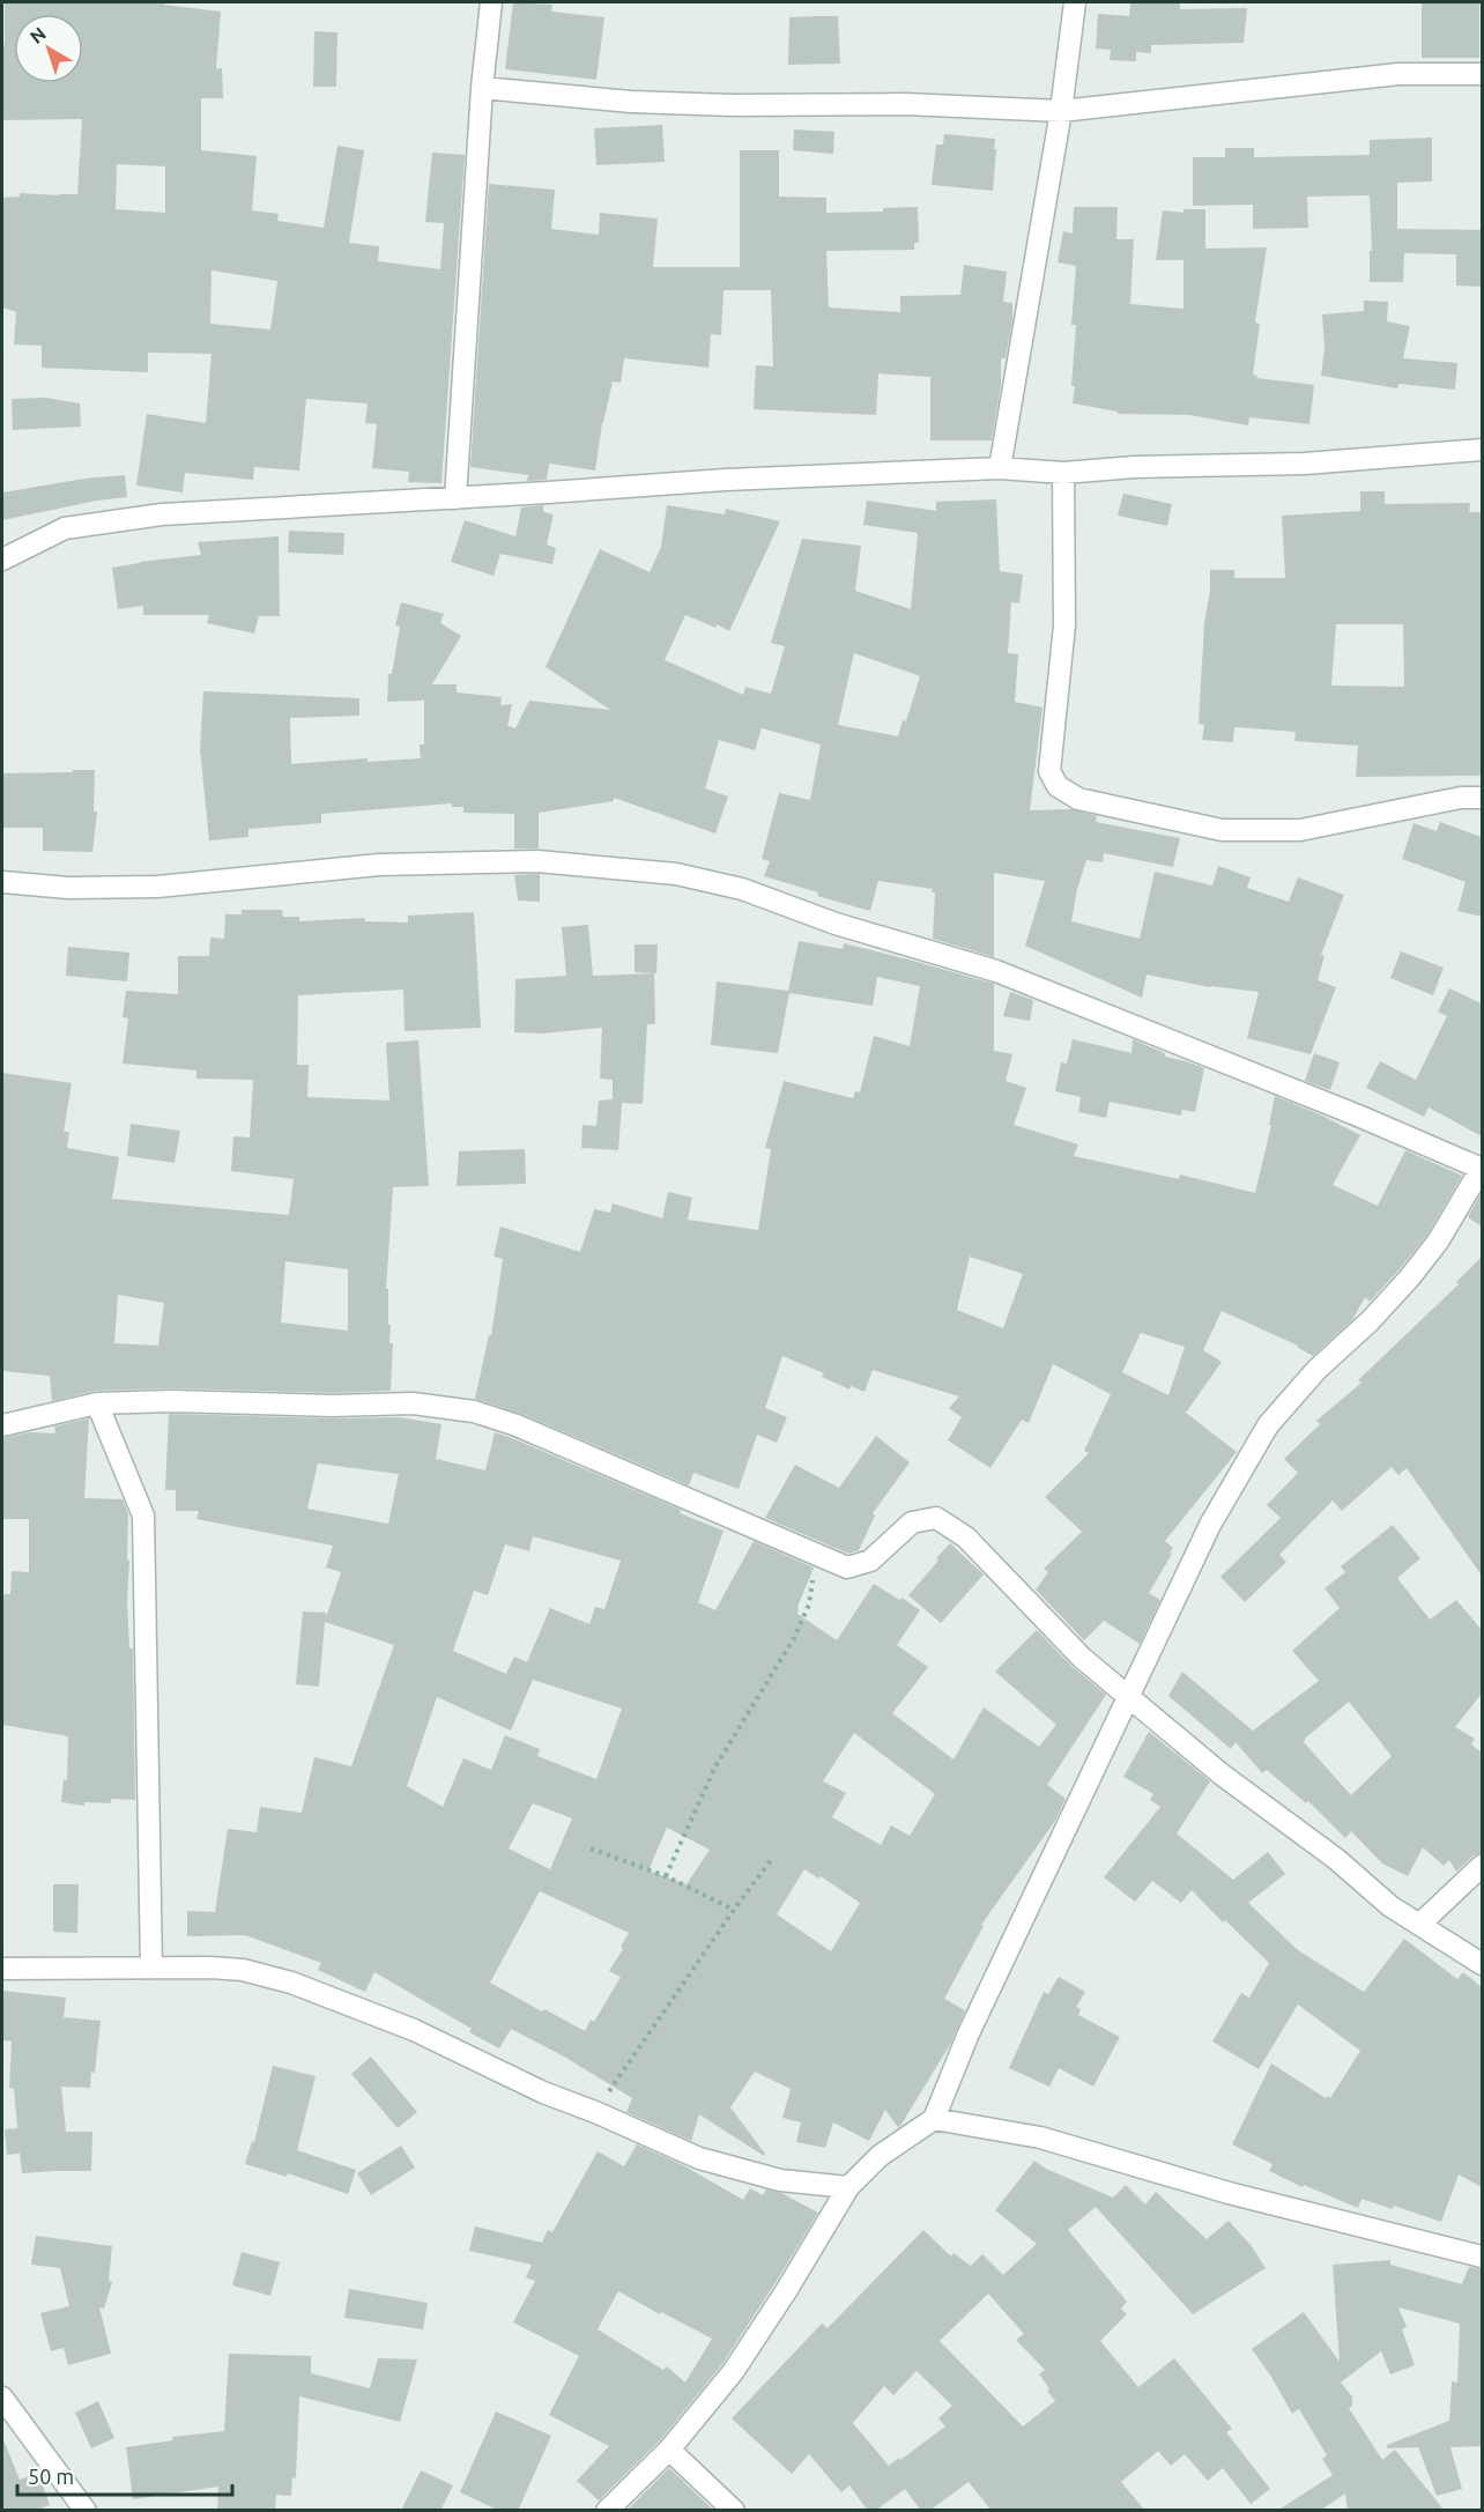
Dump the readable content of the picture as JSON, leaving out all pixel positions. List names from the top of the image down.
{
  "scale_bar": "50 m",
  "north": "top left"
}
